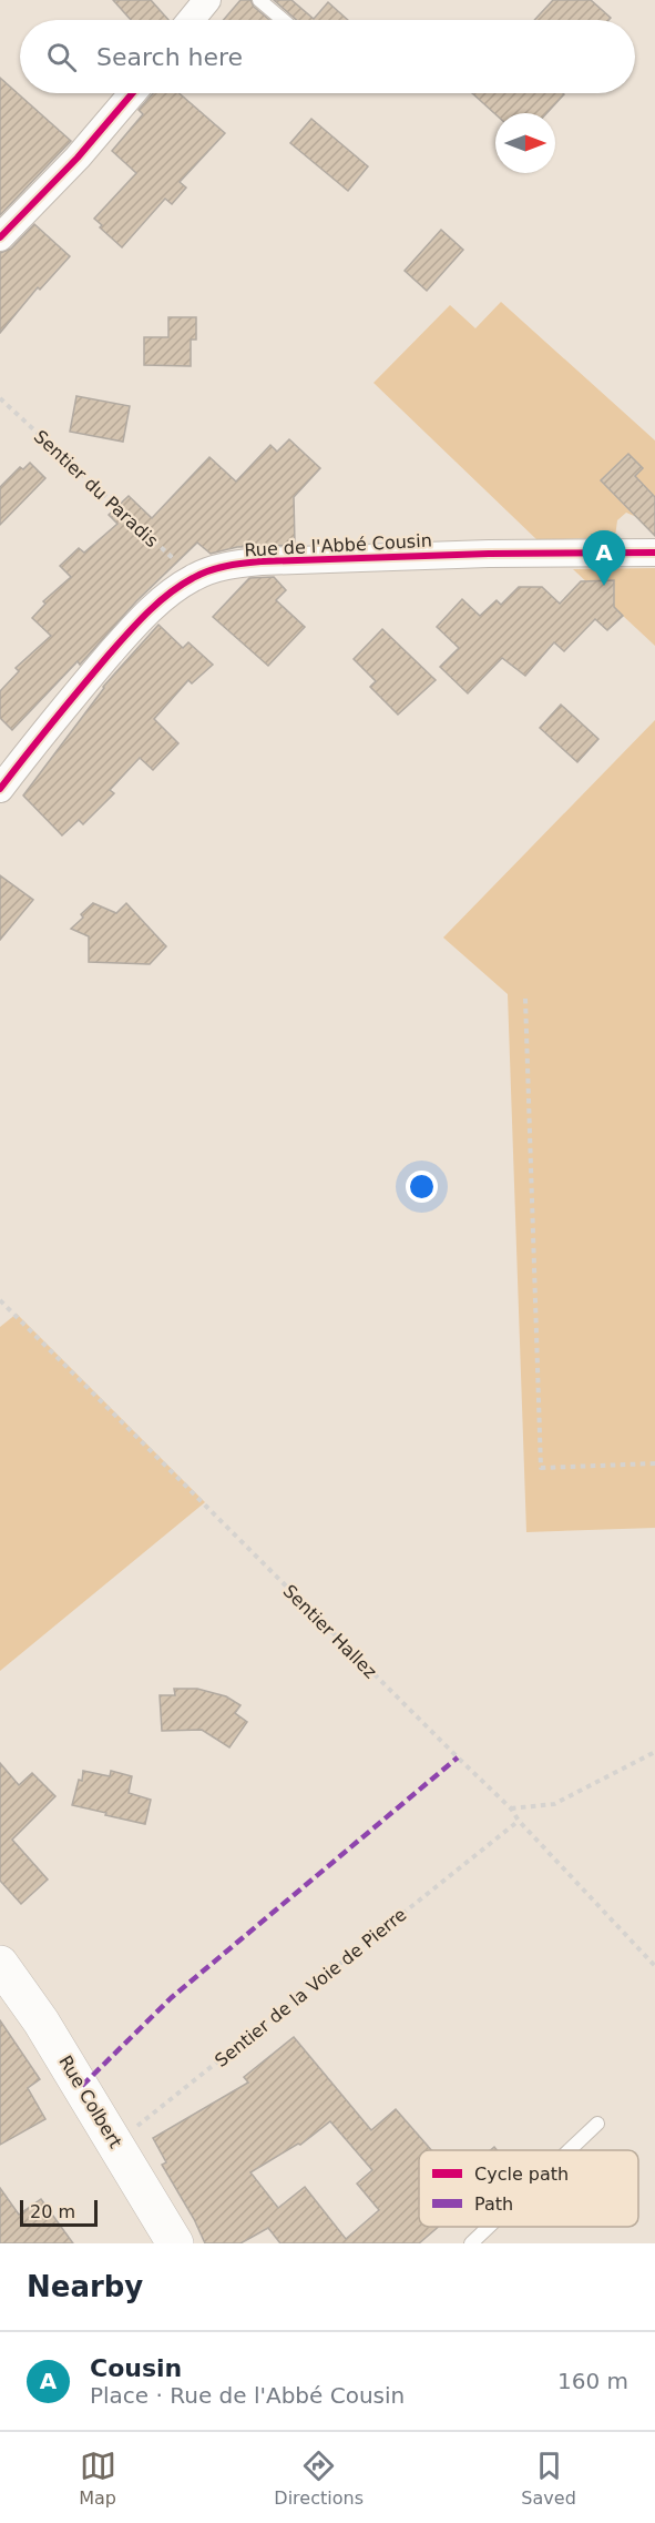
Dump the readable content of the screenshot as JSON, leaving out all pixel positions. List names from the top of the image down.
{
  "streets": {
    "main road": ["Rue Colbert"],
    "street": ["Rue de l'Abbé Cousin"],
    "path": ["Sentier du Paradis", "Sentier Hallez", "Sentier de la Voie de Pierre"]
  },
  "crossings": [
    ["Sentier du Paradis", "Rue de l'Abbé Cousin"],
    ["Sentier Hallez", "Sentier de la Voie de Pierre"],
    ["Sentier de la Voie de Pierre", "Rue Colbert"]
  ],
  "legend": ["Cycle path", "Path"],
  "scale_bar": "20 m",
  "north": "right",
  "page": {
    "search": "Search here",
    "pins": "A",
    "scale": "20 m",
    "heading": "Nearby",
    "list": [
      {
        "mark": "A",
        "name": "Cousin",
        "note": "Place · Rue de l'Abbé Cousin",
        "value": "160 m"
      }
    ],
    "nav": ["Map", "Directions", "Saved"]
  }
}
